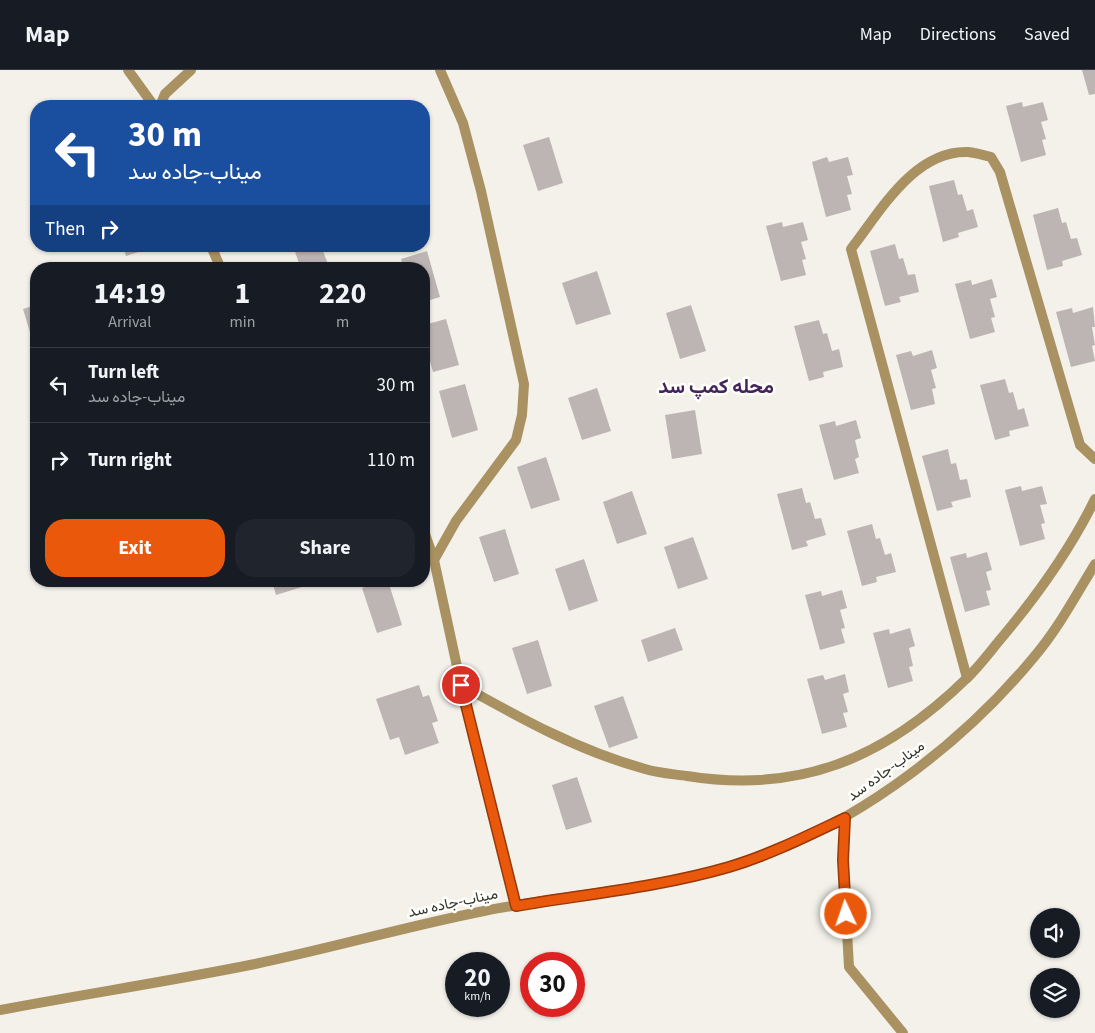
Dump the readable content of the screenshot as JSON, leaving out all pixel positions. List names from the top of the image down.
{
  "streets": {
    "street": ["میناب-جاده سد"]
  },
  "districts": ["محله کمپ سد"],
  "page": {
    "header": "Map",
    "nav": ["Map", "Directions", "Saved"],
    "turn": ["30 m", "میناب-جاده سد"],
    "then": "Then",
    "eta": [
      "14:19",
      "Arrival",
      "1",
      "min",
      "220",
      "m"
    ],
    "list": [
      {
        "name": "Turn left",
        "note": "میناب-جاده سد",
        "value": "30 m"
      },
      {
        "name": "Turn right",
        "value": "110 m"
      }
    ],
    "buttons": ["Exit", "Share"],
    "speed": "20 km/h",
    "limit": "30"
  }
}
